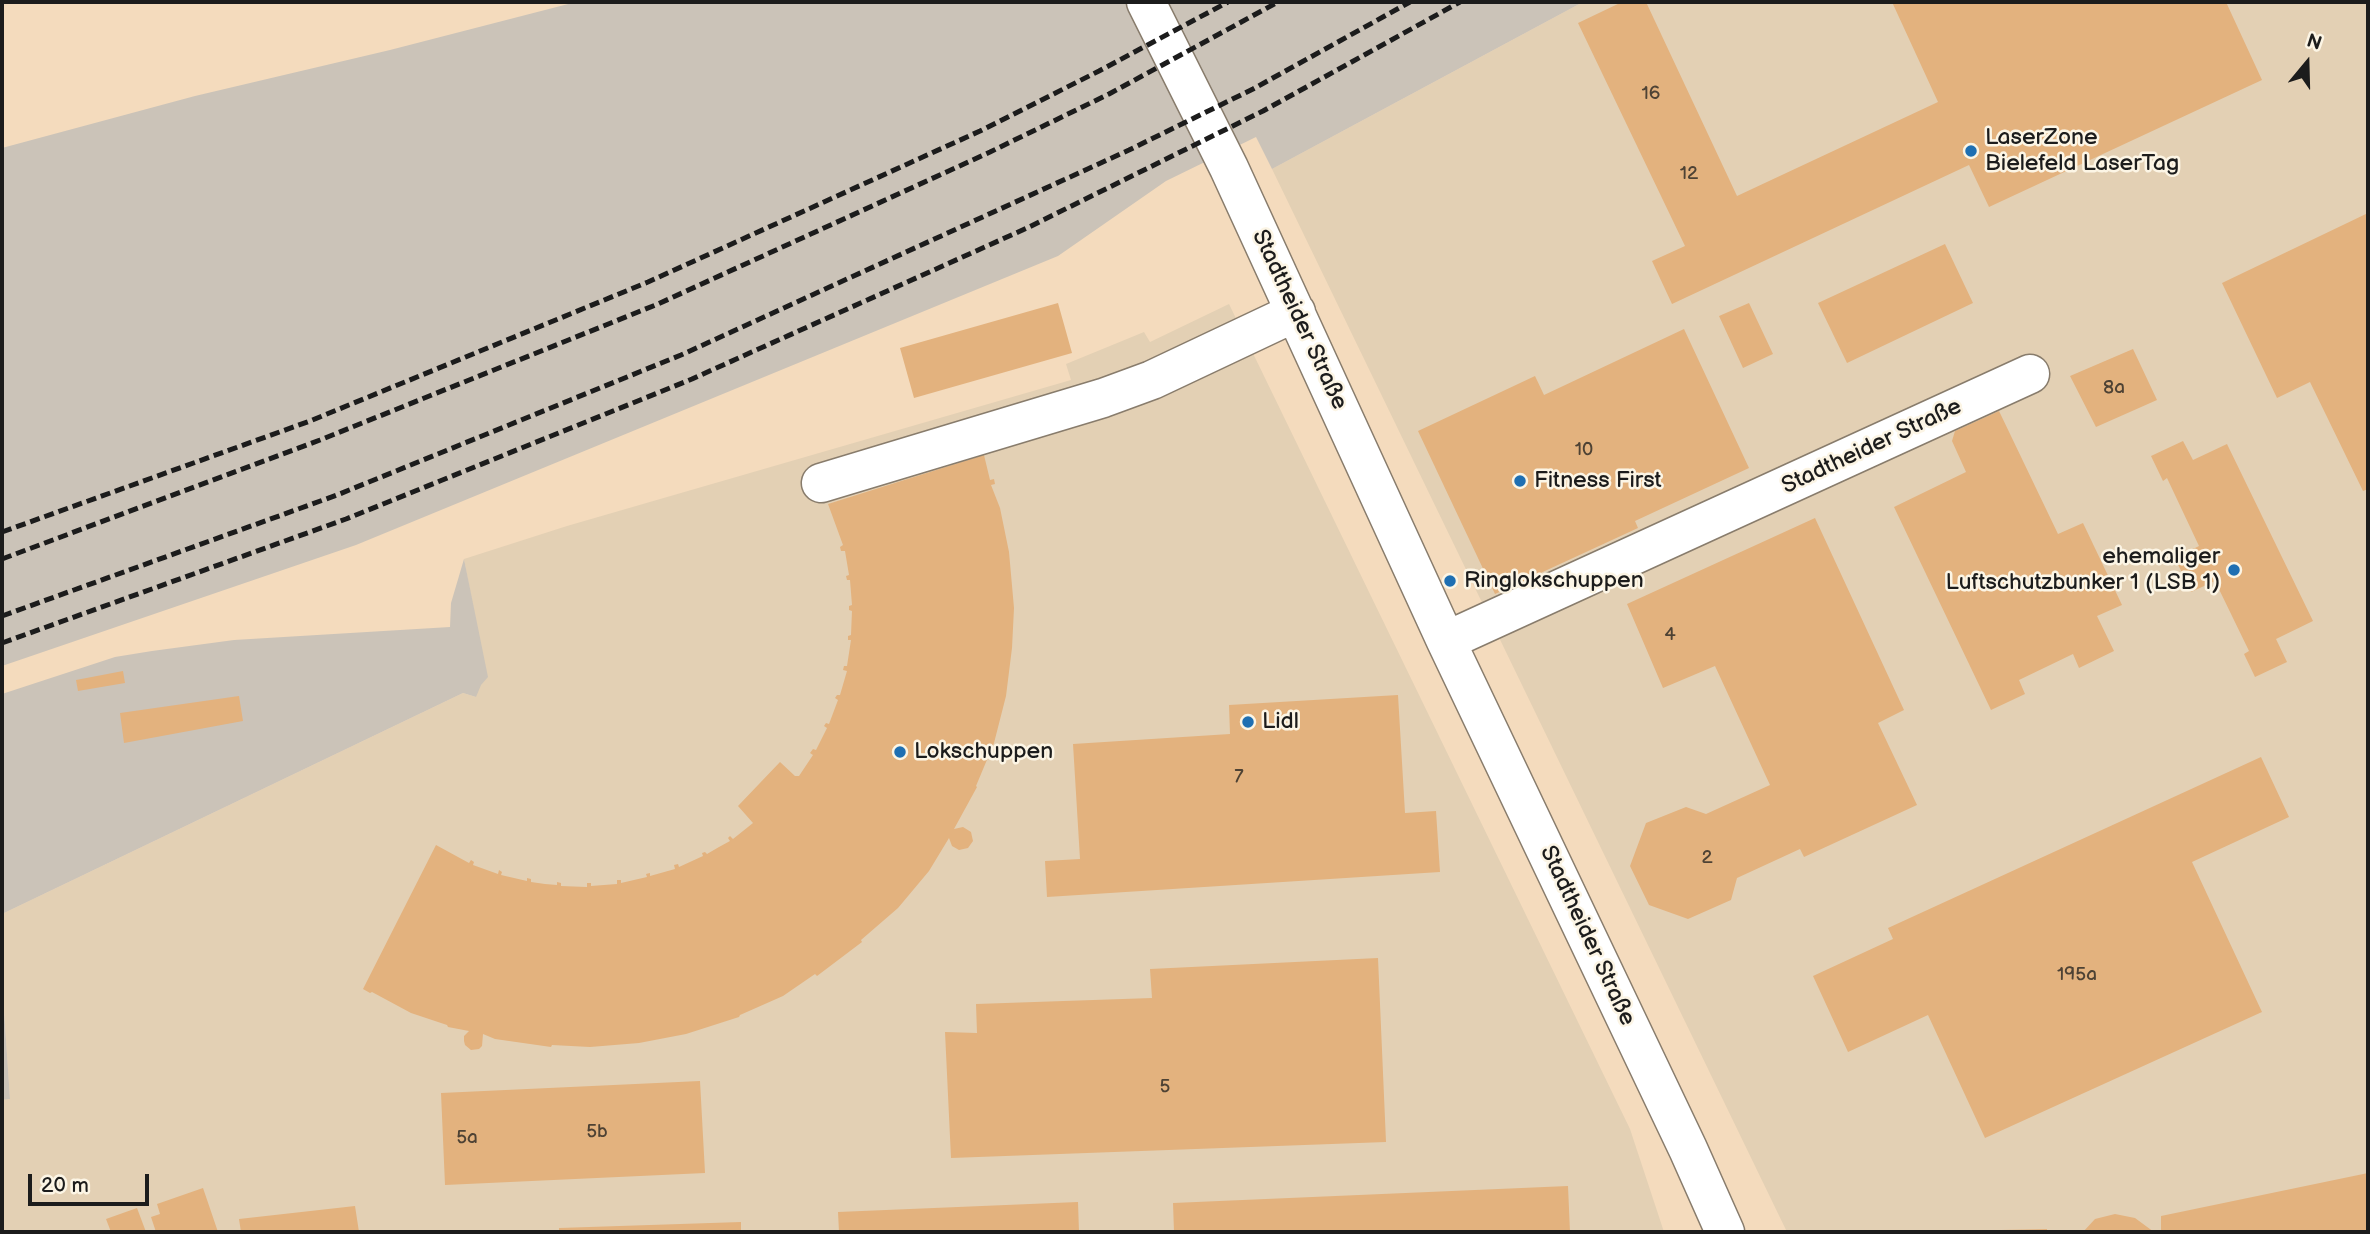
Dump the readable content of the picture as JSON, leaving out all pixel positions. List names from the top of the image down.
{
  "streets": {
    "street": ["Stadtheider Straße"]
  },
  "places": [
    "LaserZone Bielefeld LaserTag",
    "Fitness First",
    "ehemaliger Luftschutzbunker 1 (LSB 1)",
    "Ringlokschuppen",
    "Lidl",
    "Lokschuppen"
  ],
  "house_numbers": [
    "16",
    "12",
    "8a",
    "10",
    "4",
    "7",
    "2",
    "195a",
    "5",
    "5b",
    "5a"
  ],
  "scale_bar": "20 m",
  "north": "top"
}
